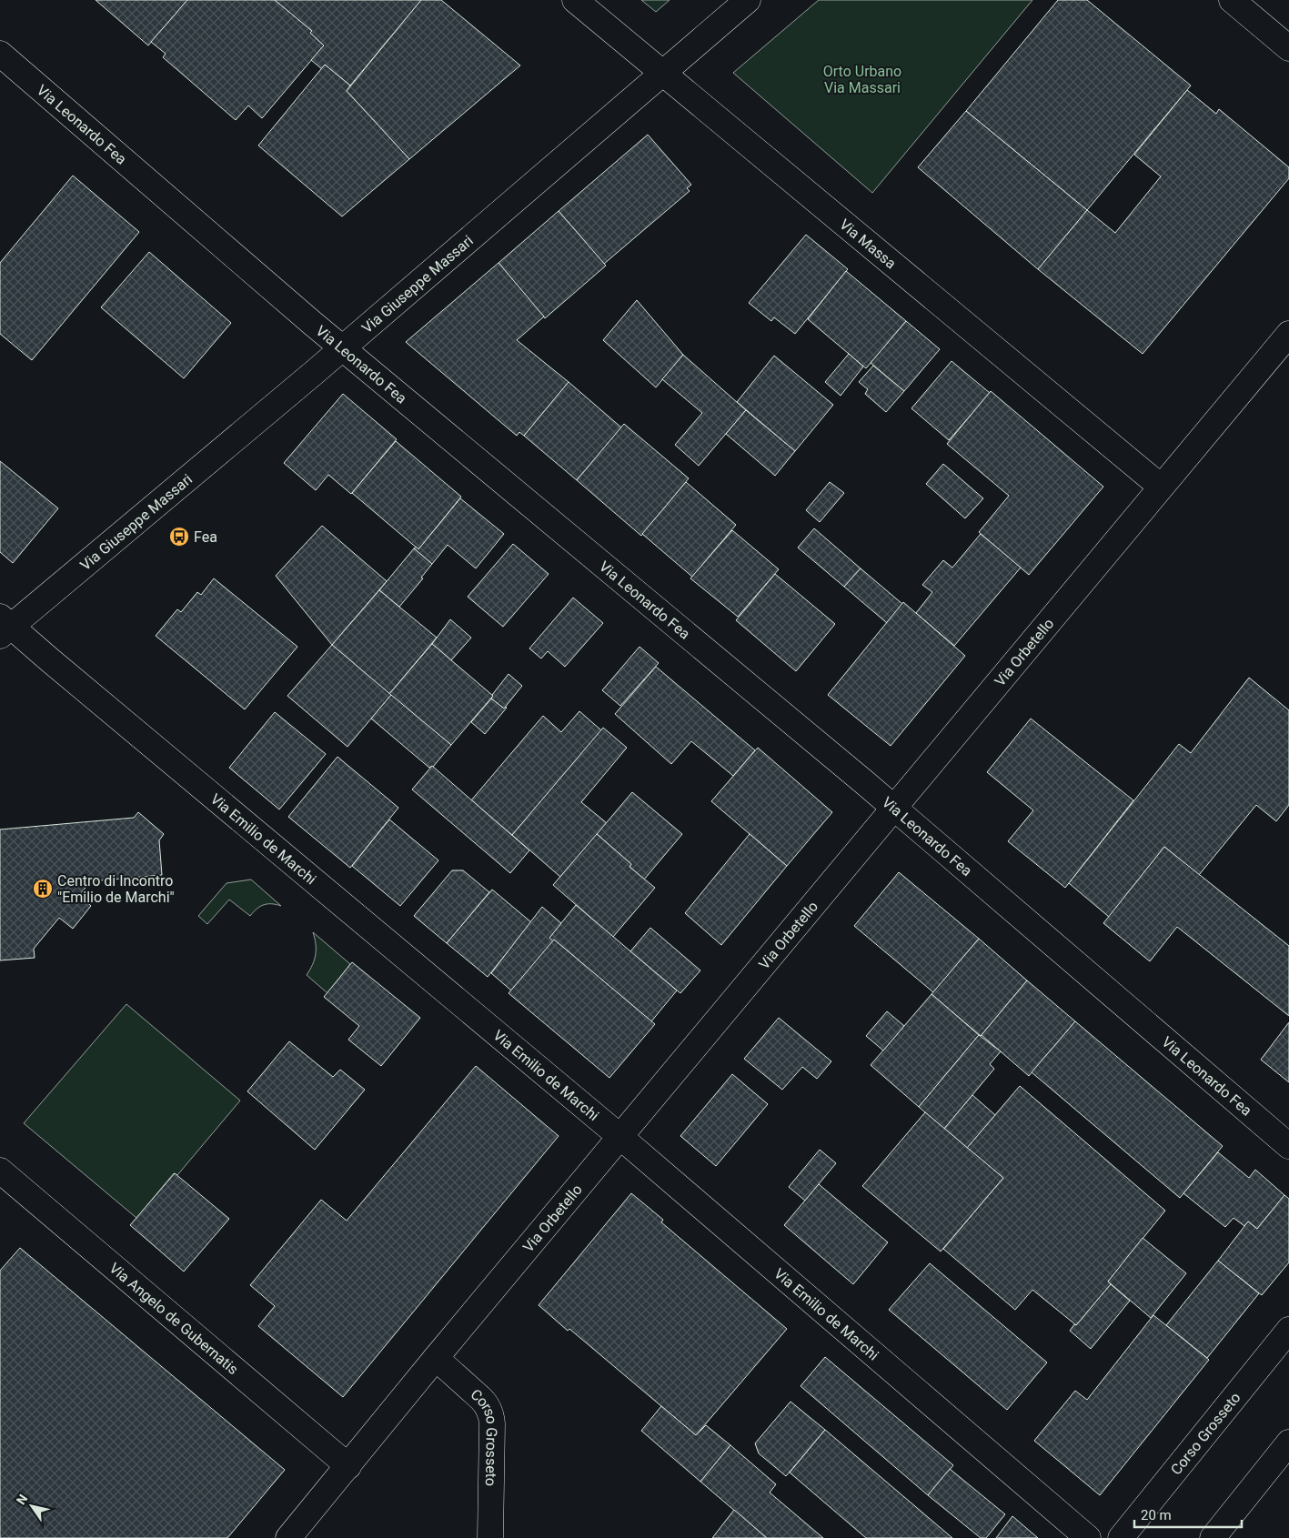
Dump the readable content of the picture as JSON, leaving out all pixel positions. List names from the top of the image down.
{
  "streets": {
    "street": [
      "Via Leonardo Fea",
      "Via Massa",
      "Via Giuseppe Massari",
      "Via Orbetello",
      "Via Emilio de Marchi",
      "Via Angelo de Gubernatis",
      "Corso Grosseto"
    ]
  },
  "crossings": [
    ["Via Leonardo Fea", "Via Giuseppe Massari"],
    ["Via Leonardo Fea", "Via Orbetello"],
    ["Via Massa", "Via Giuseppe Massari"],
    ["Via Massa", "Via Orbetello"],
    ["Via Giuseppe Massari", "Via Emilio de Marchi"],
    ["Via Orbetello", "Via Emilio de Marchi"],
    ["Via Orbetello", "Via Angelo de Gubernatis"],
    ["Via Orbetello", "Corso Grosseto"]
  ],
  "parks": ["Orto Urbano Via Massari"],
  "places": {
    "bus stop": ["Fea"],
    "building": ["Centro di Incontro \"Emilio de Marchi\""]
  },
  "scale_bar": "20 m",
  "north": "top left"
}
